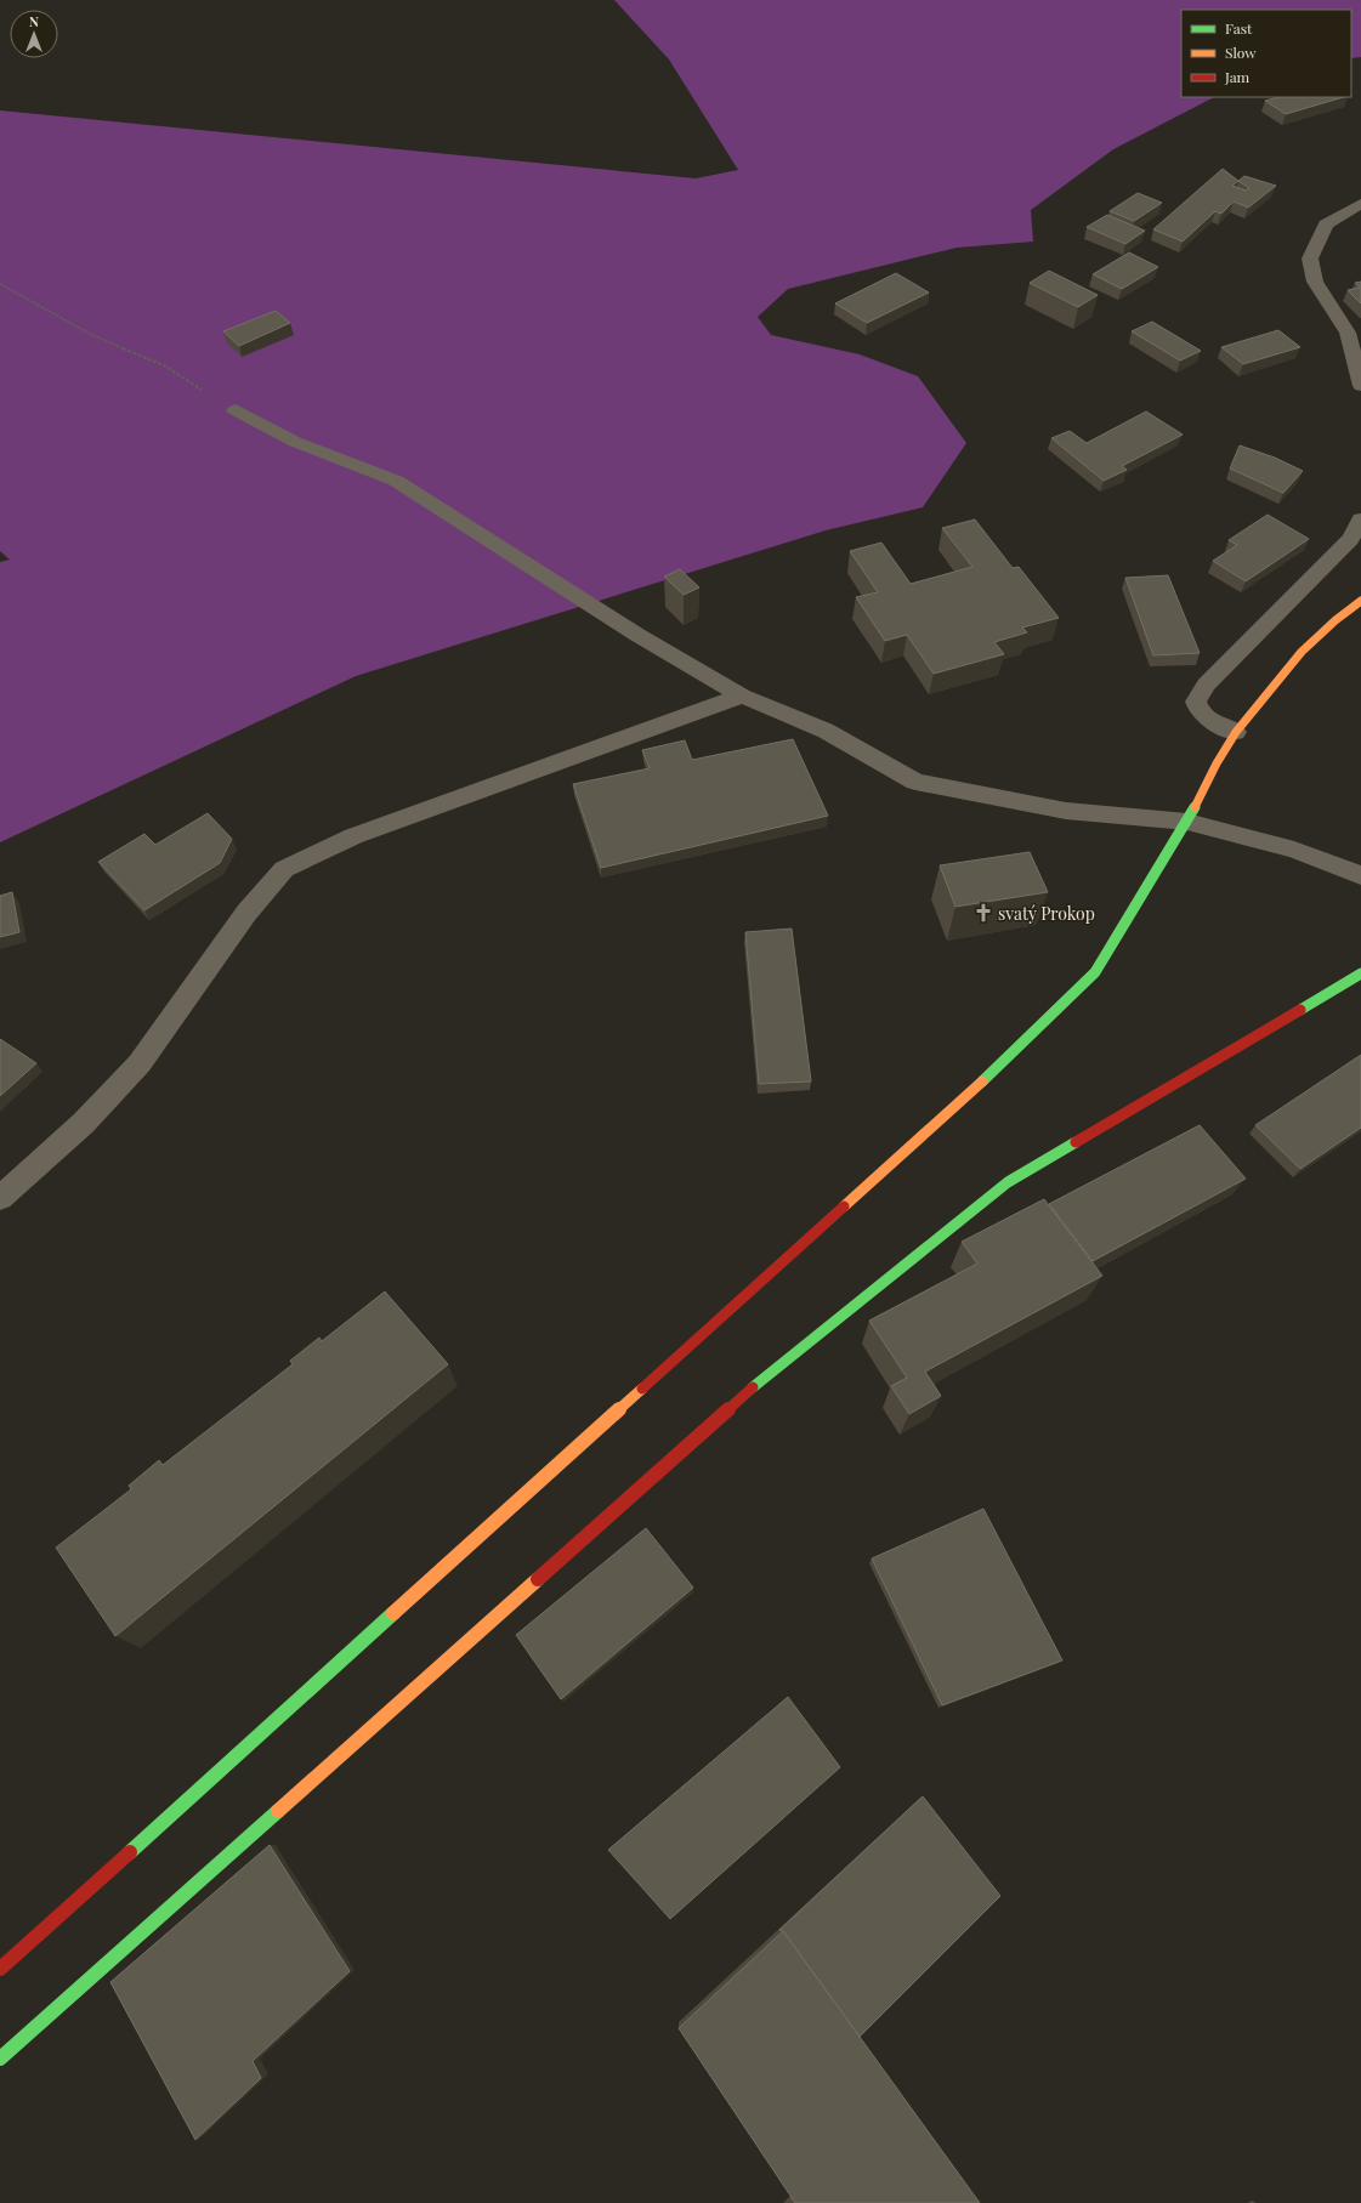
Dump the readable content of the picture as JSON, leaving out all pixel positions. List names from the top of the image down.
{
  "places": {
    "church": ["svatý Prokop"]
  },
  "legend": ["Fast", "Slow", "Jam"],
  "north": "top"
}
